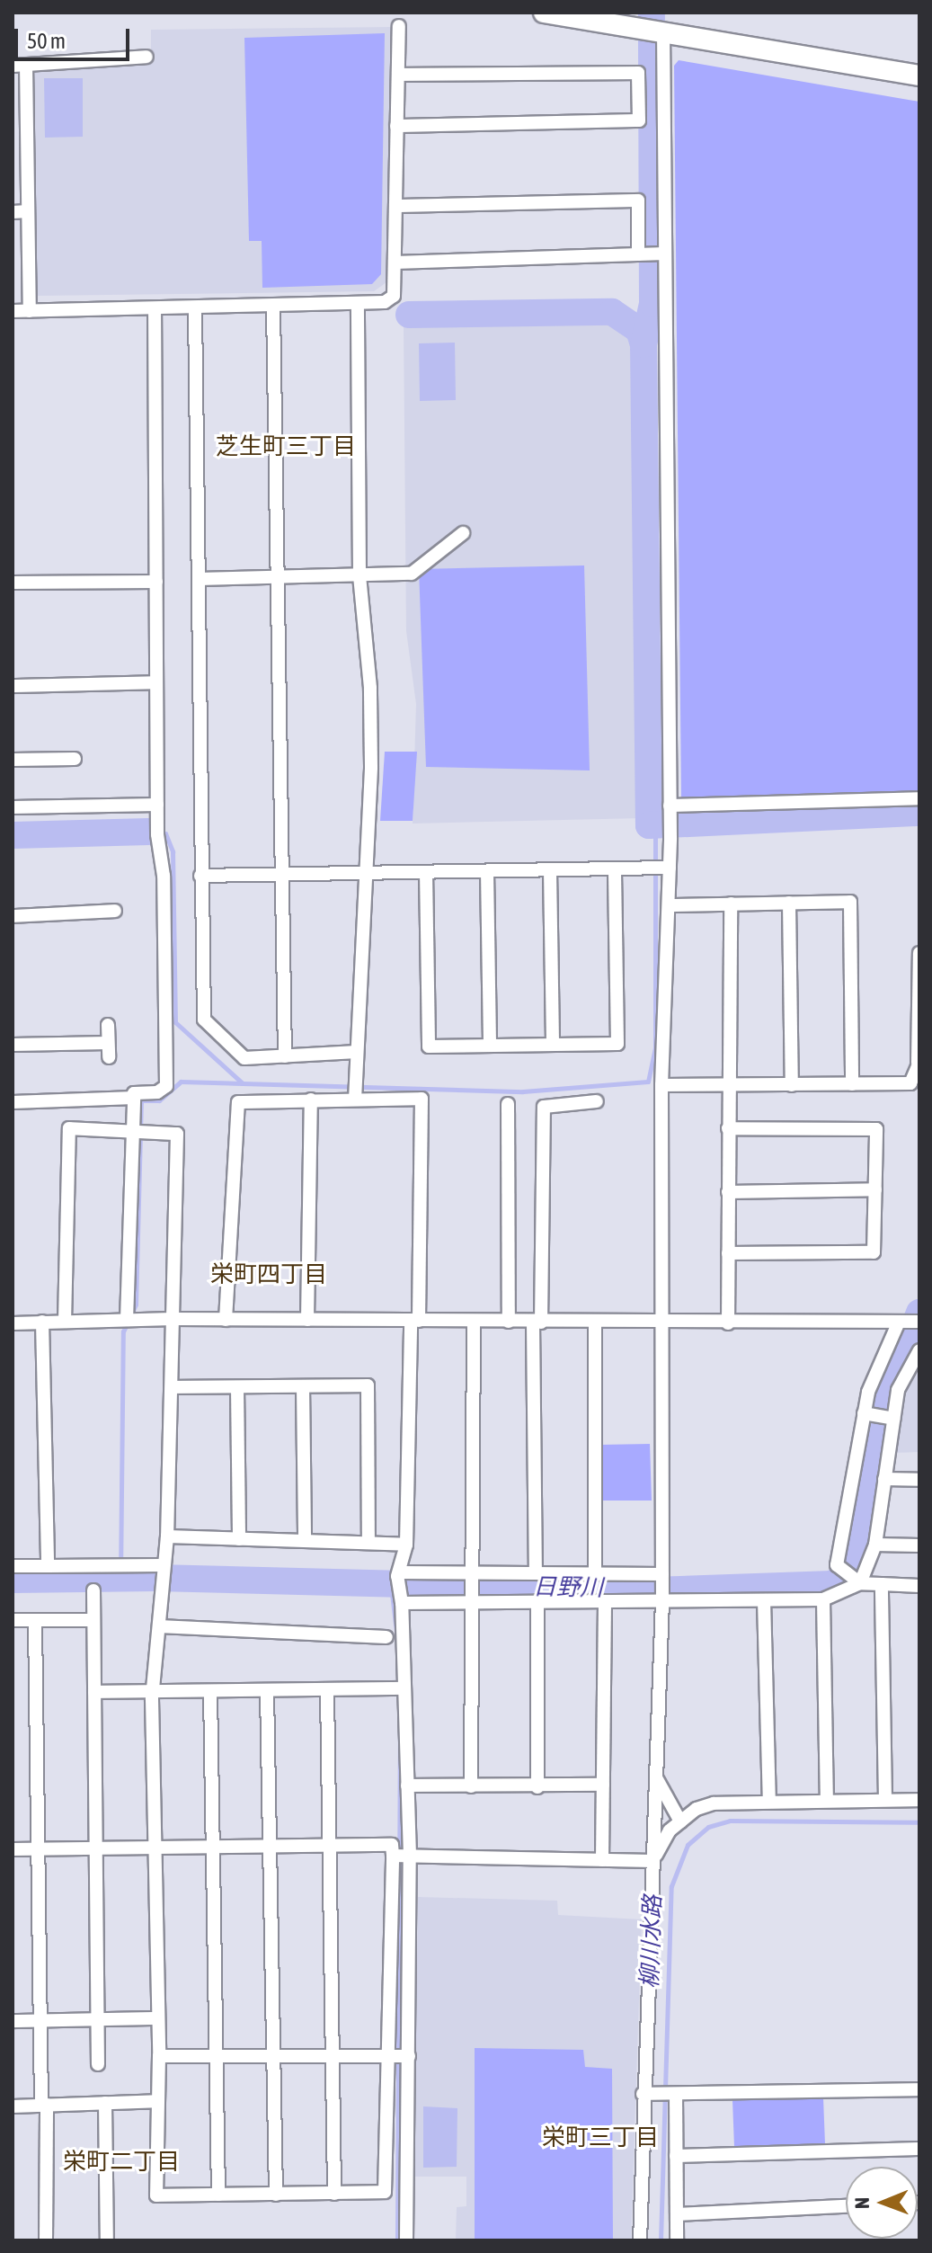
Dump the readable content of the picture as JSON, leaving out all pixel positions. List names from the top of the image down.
{
  "districts": [
    "芝生町三丁目",
    "栄町四丁目",
    "栄町三丁目",
    "栄町二丁目"
  ],
  "water": ["日野川", "柳川水路"],
  "scale_bar": "50 m",
  "north": "left"
}
